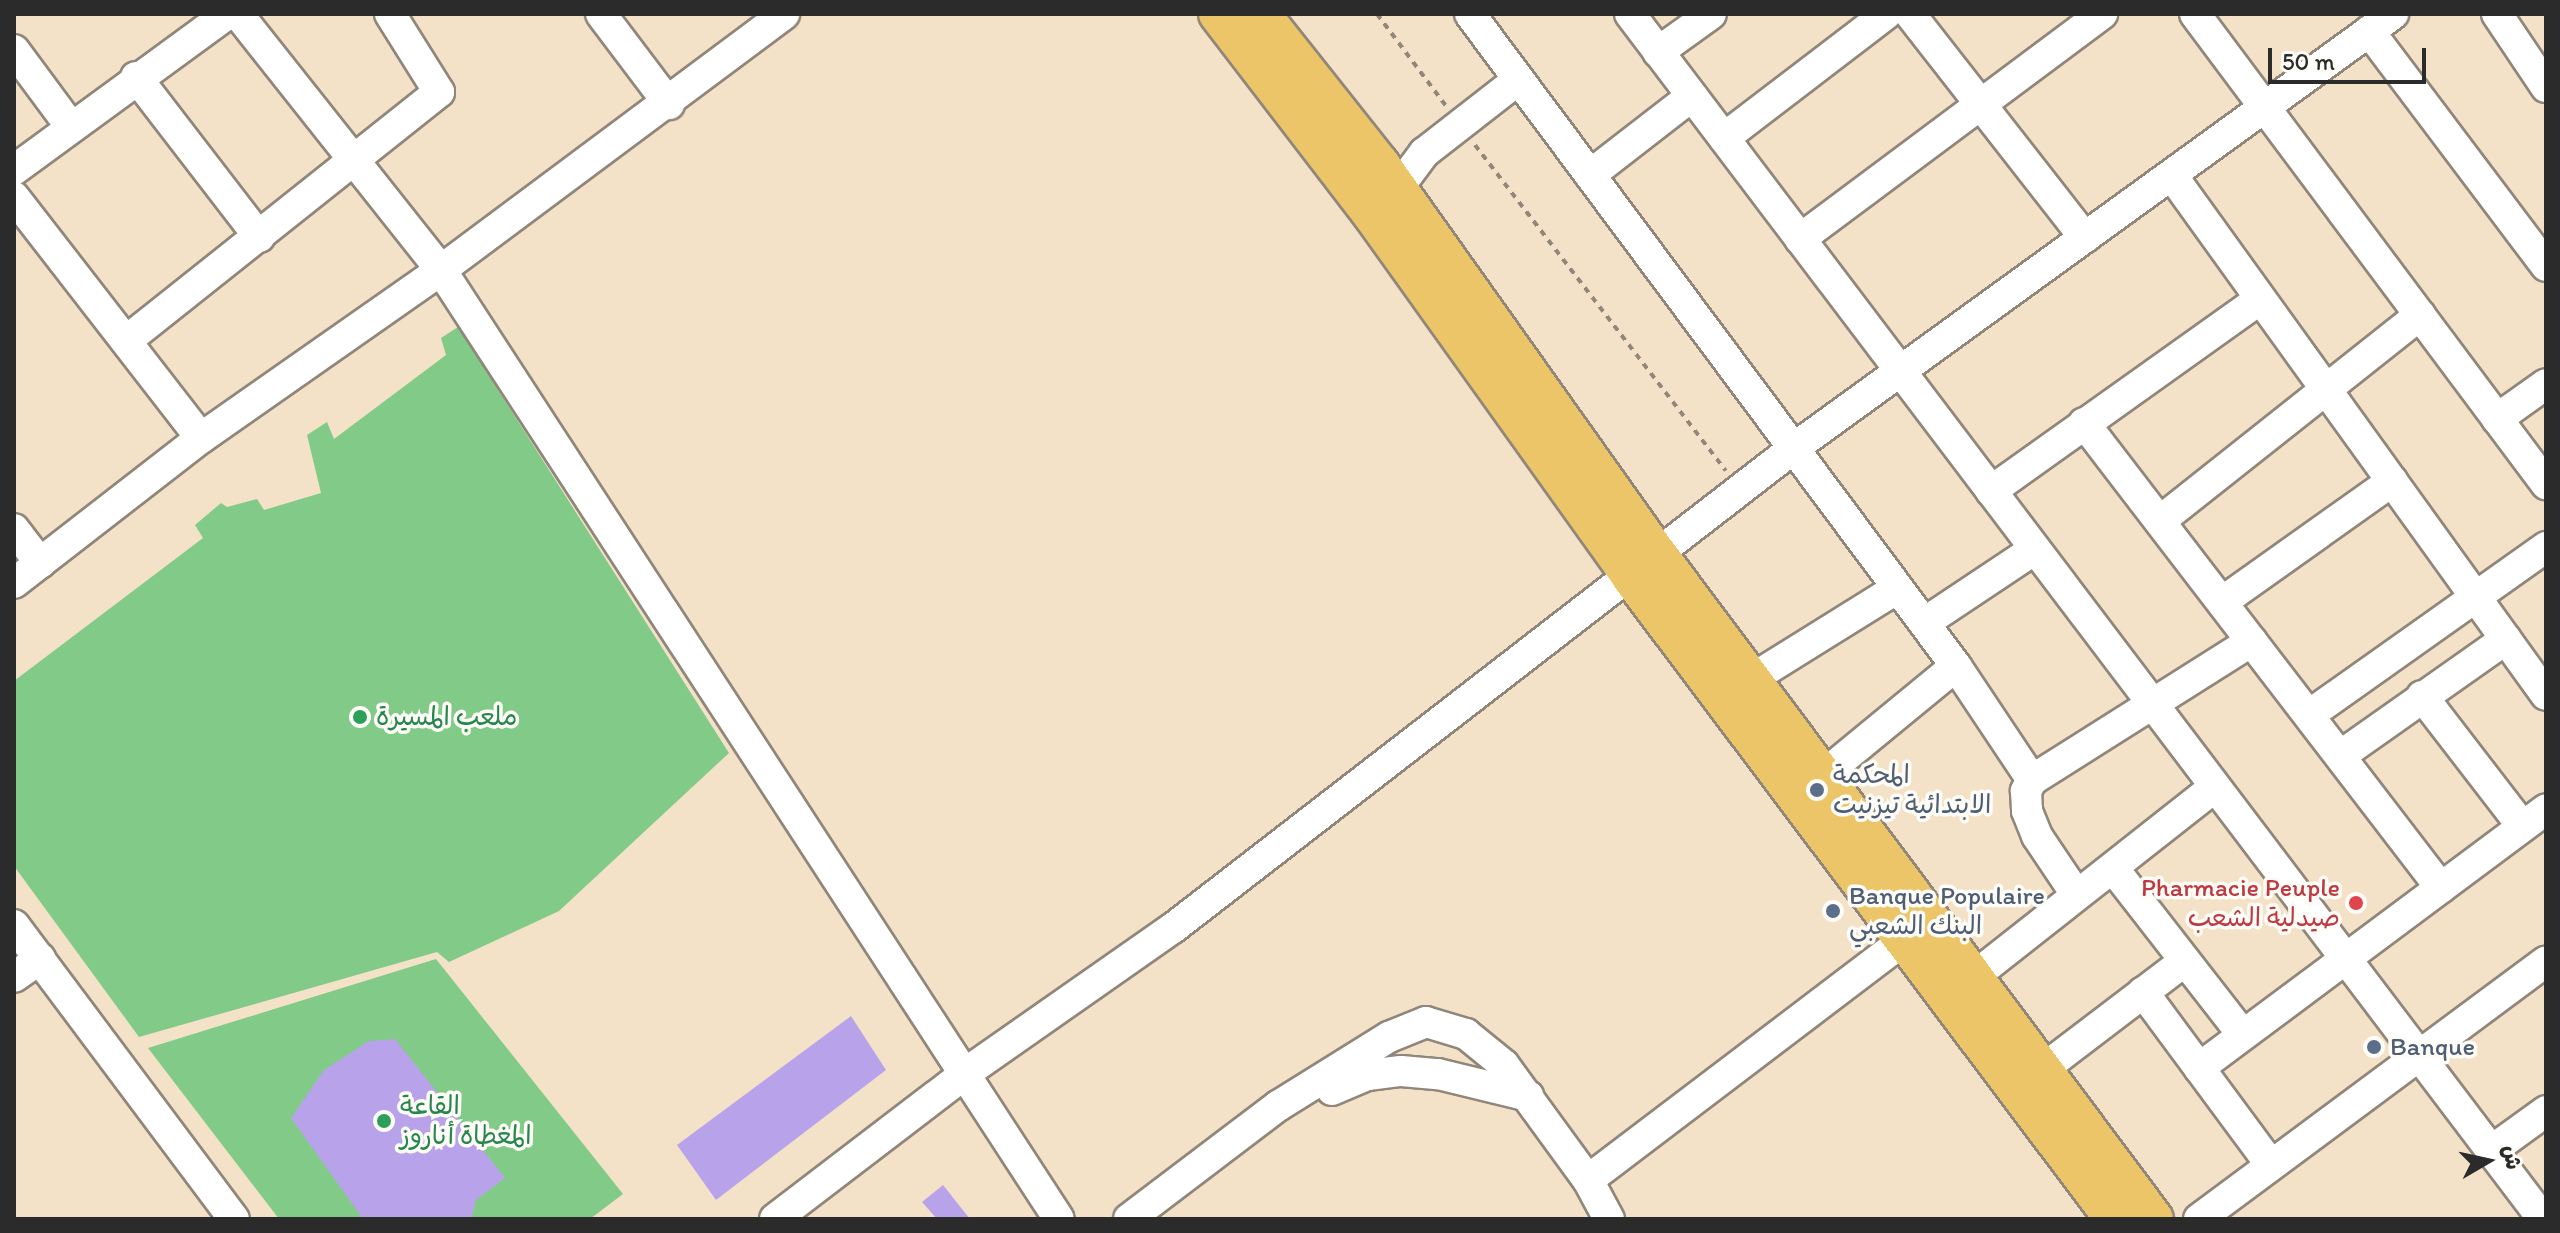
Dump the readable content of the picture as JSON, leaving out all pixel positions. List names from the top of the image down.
{
  "places": [
    "ملعب المسيرة",
    "المحكمة الابتدائية تيزنيت",
    "Pharmacie Peuple صيدلية الشعب",
    "Banque Populaire البنك الشعبي",
    "Banque",
    "القاعة المغطاة أناروز"
  ],
  "scale_bar": "50 m",
  "north": "right"
}
